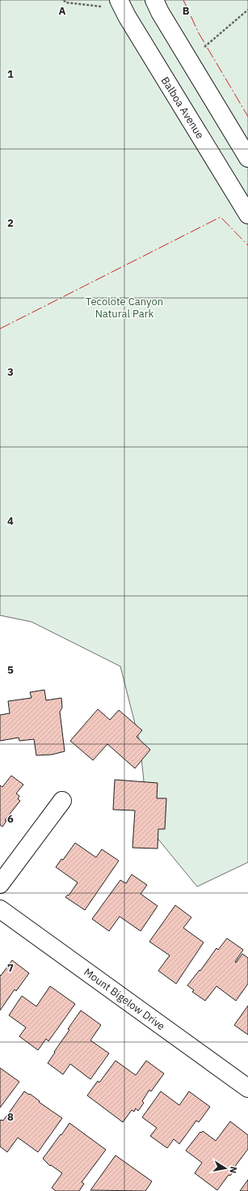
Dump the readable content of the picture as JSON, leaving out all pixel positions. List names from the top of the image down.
{
  "streets": {
    "main road": ["Balboa Avenue", "Mount Bigelow Drive"]
  },
  "parks": ["Tecolote Canyon Natural Park"],
  "north": "right",
  "grid": {
    "columns": ["A", "B"],
    "rows": [
      "1",
      "2",
      "3",
      "4",
      "5",
      "6",
      "7",
      "8"
    ]
  }
}
